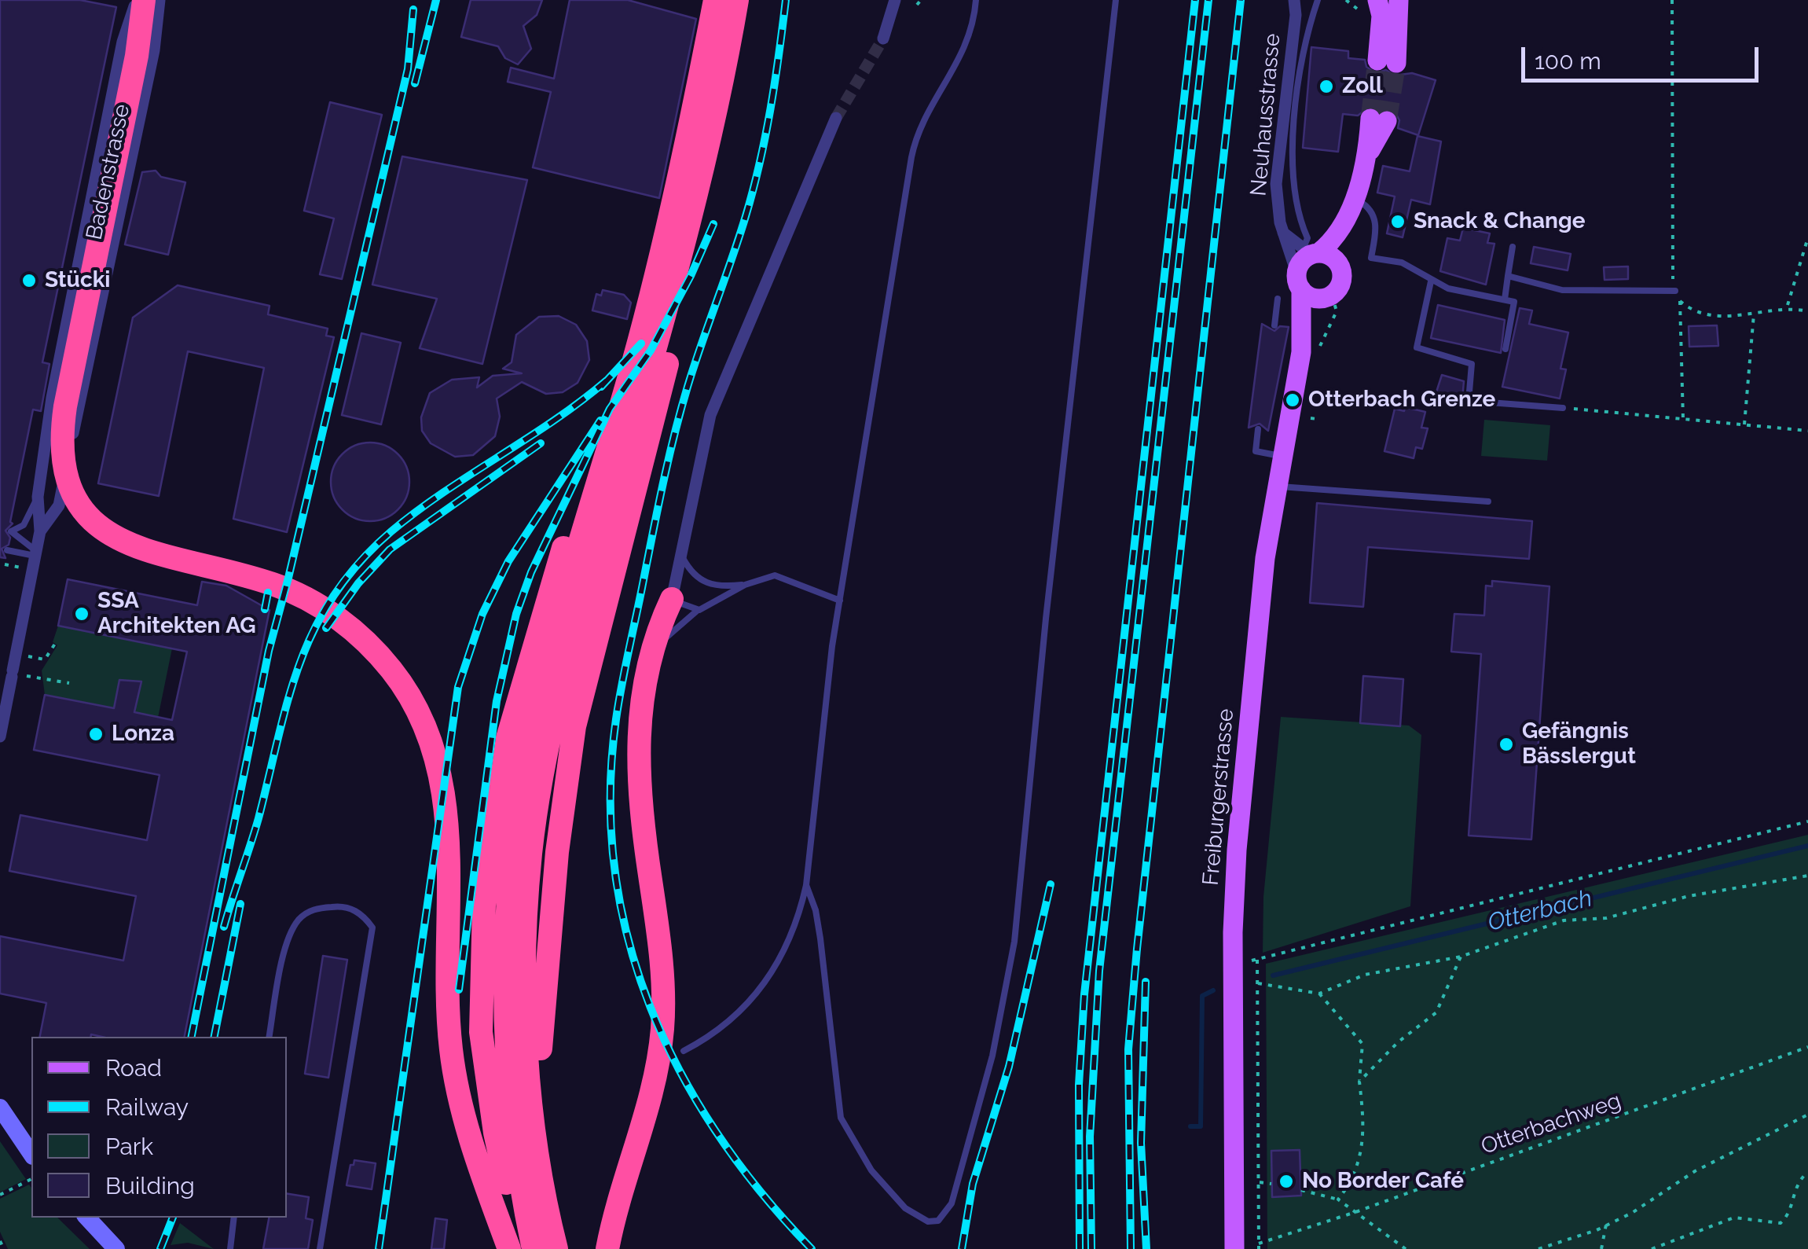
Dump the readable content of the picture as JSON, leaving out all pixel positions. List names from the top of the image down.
{
  "streets": {
    "main road": ["Freiburgerstrasse"],
    "street": ["Neuhausstrasse", "Badenstrasse"],
    "path": ["Otterbachweg"]
  },
  "crossings": [
    ["Neuhausstrasse", "Freiburgerstrasse"]
  ],
  "water": ["Otterbach"],
  "places": [
    "Zoll",
    "Snack & Change",
    "Stücki",
    "Otterbach Grenze",
    "SSA Architekten AG",
    "Lonza",
    "Gefängnis Bässlergut",
    "No Border Café"
  ],
  "legend": [
    "Road",
    "Railway",
    "Park",
    "Building"
  ],
  "scale_bar": "100 m"
}
